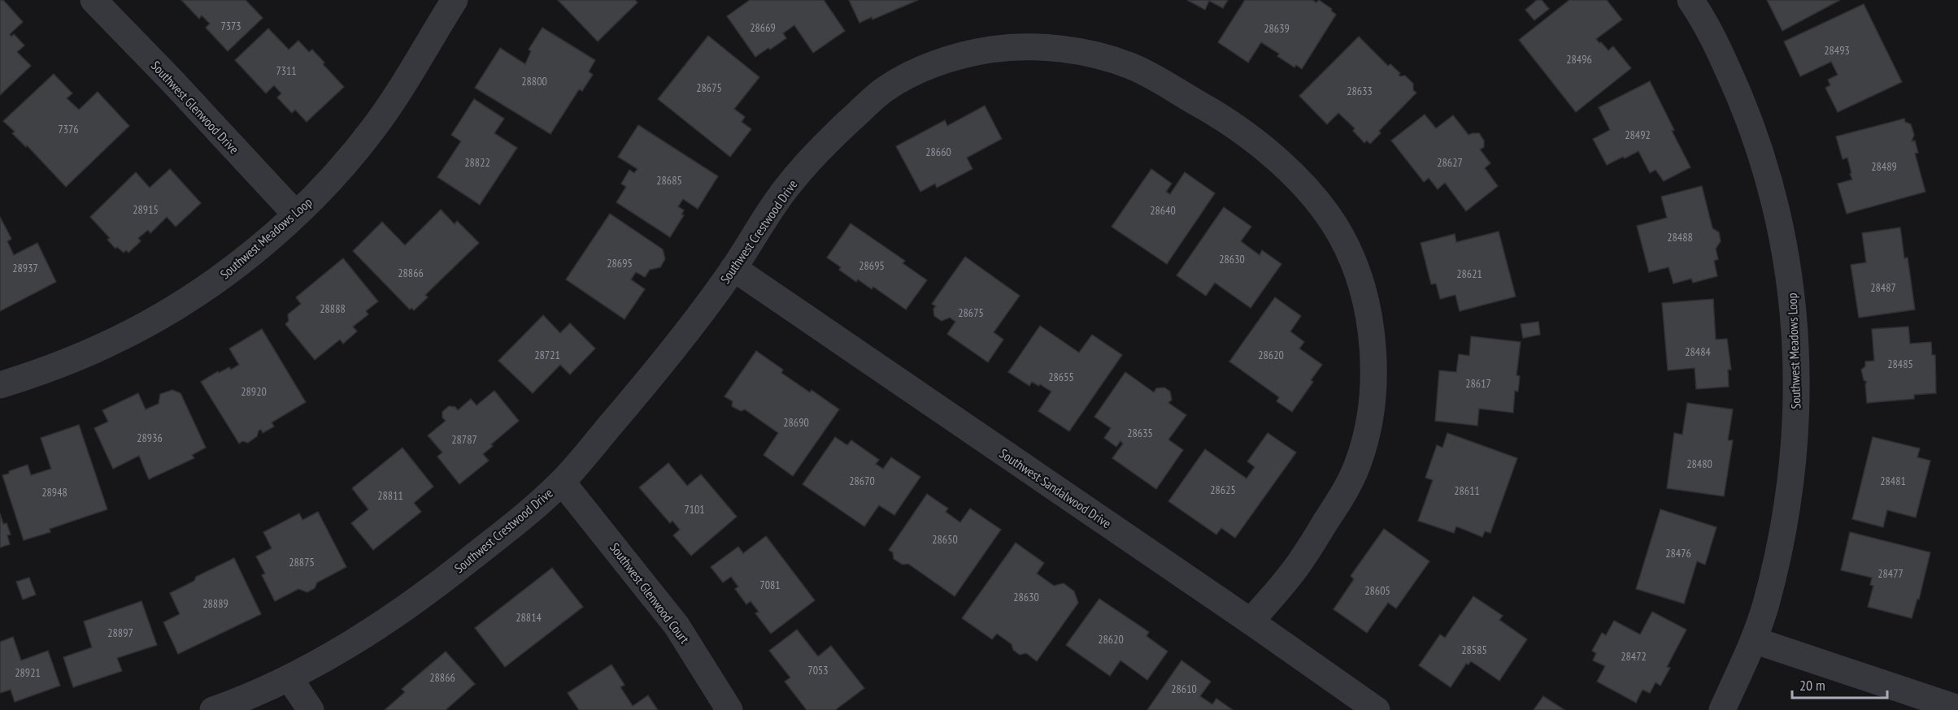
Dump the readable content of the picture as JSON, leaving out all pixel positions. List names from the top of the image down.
{
  "streets": {
    "street": [
      "Southwest Glenwood Drive",
      "Southwest Crestwood Drive",
      "Southwest Meadows Loop",
      "Southwest Sandalwood Drive",
      "Southwest Glenwood Court"
    ]
  },
  "crossings": [
    ["Southwest Glenwood Drive", "Southwest Meadows Loop"],
    ["Southwest Crestwood Drive", "Southwest Sandalwood Drive"],
    ["Southwest Crestwood Drive", "Southwest Glenwood Court"]
  ],
  "house_numbers": [
    "7373",
    "28669",
    "28639",
    "28493",
    "28496",
    "7311",
    "28800",
    "28675",
    "28633",
    "7376",
    "28492",
    "28660",
    "28822",
    "28627",
    "28489",
    "28685",
    "28915",
    "28640",
    "28488",
    "28630",
    "28695",
    "28695",
    "28937",
    "28866",
    "28621",
    "28487",
    "28888",
    "28675",
    "28484",
    "28721",
    "28620",
    "28485",
    "28655",
    "28617",
    "28920",
    "28690",
    "28635",
    "28936",
    "28787",
    "28480",
    "28670",
    "28481",
    "28625",
    "28611",
    "28948",
    "28811",
    "7101",
    "28650",
    "28476",
    "28875",
    "28477",
    "7081",
    "28605",
    "28630",
    "28889",
    "28814",
    "28897",
    "28620",
    "28585",
    "28472",
    "7053",
    "28921",
    "28866",
    "28610"
  ],
  "scale_bar": "20 m"
}
